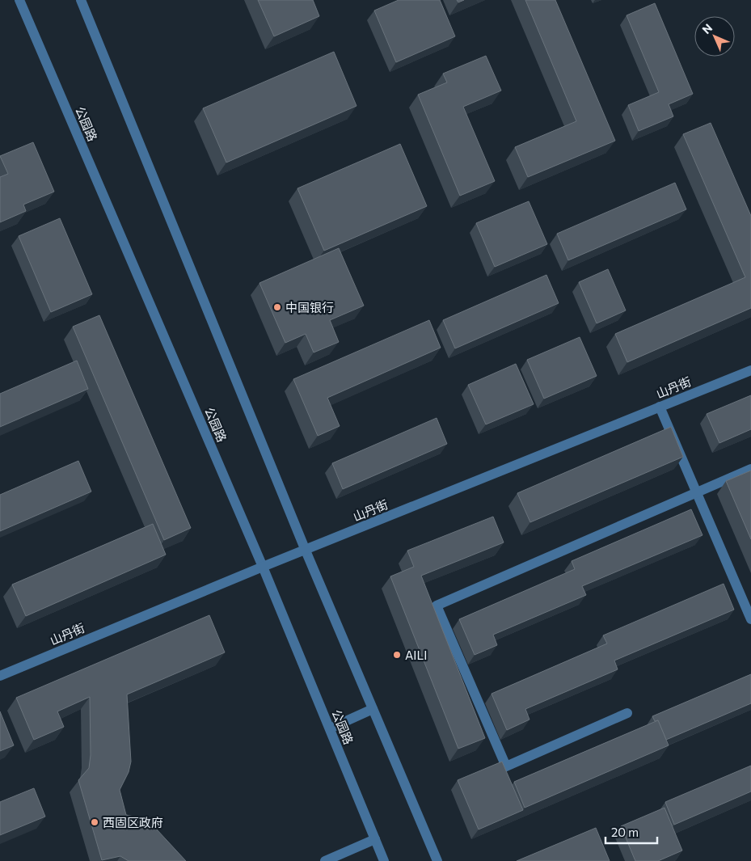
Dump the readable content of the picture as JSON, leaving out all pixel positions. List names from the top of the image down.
{
  "streets": {
    "street": ["公园路", "山丹街"]
  },
  "crossings": [
    ["公园路", "山丹街"]
  ],
  "places": ["中国银行", "AILI", "西固区政府"],
  "scale_bar": "20 m",
  "north": "top left"
}
